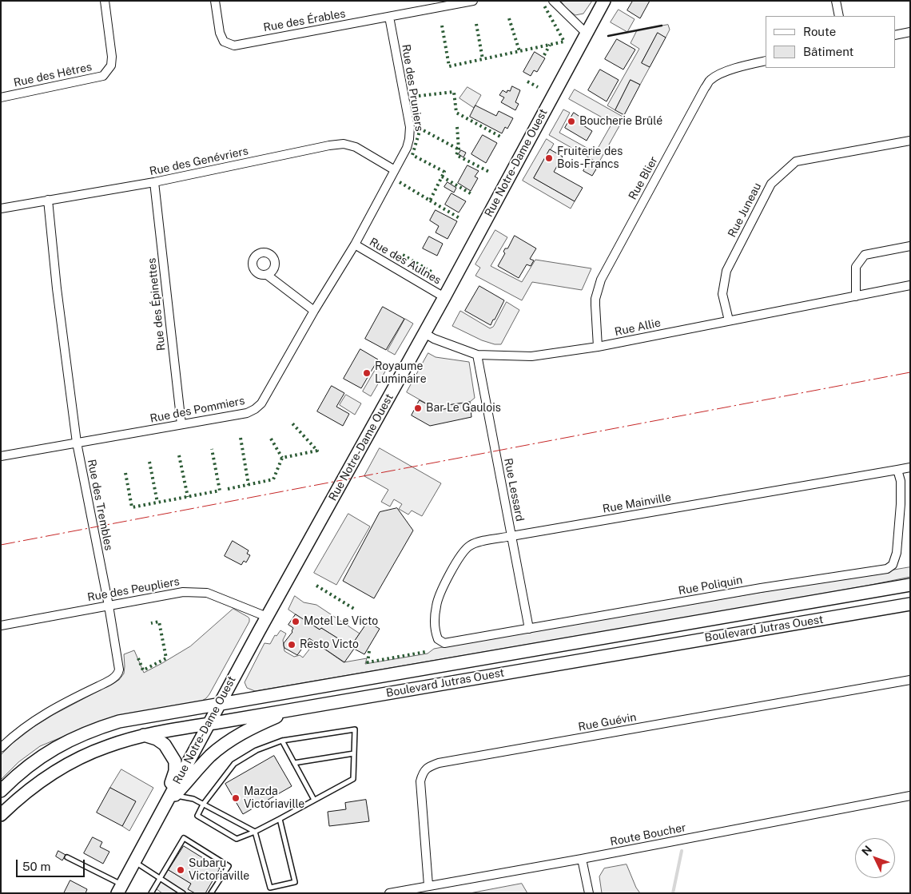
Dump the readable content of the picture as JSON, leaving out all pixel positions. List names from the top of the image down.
{
  "streets": {
    "main road": ["Rue Notre-Dame Ouest", "Boulevard Jutras Ouest"],
    "street": [
      "Rue des Érables",
      "Rue des Hêtres",
      "Rue des Pruniers",
      "Rue des Genévriers",
      "Rue Blier",
      "Rue Juneau",
      "Rue des Aulnes",
      "Rue des Épinettes",
      "Rue Allie",
      "Rue des Pommiers",
      "Rue Lessard",
      "Rue Mainville",
      "Rue des Trembles",
      "Rue Poliquin",
      "Rue des Peupliers",
      "Rue Guévin",
      "Route Boucher"
    ]
  },
  "crossings": [
    ["Rue des Érables", "Rue des Pruniers"],
    ["Rue des Pruniers", "Rue des Genévriers"],
    ["Rue des Pruniers", "Rue des Aulnes"],
    ["Rue des Pruniers", "Rue des Pommiers"],
    ["Rue des Genévriers", "Rue des Épinettes"],
    ["Rue des Genévriers", "Rue des Trembles"],
    ["Rue Notre-Dame Ouest", "Rue des Aulnes"],
    ["Rue Notre-Dame Ouest", "Rue Allie"],
    ["Rue Notre-Dame Ouest", "Rue des Peupliers"],
    ["Rue Notre-Dame Ouest", "Boulevard Jutras Ouest"],
    ["Rue Blier", "Rue Allie"],
    ["Rue Juneau", "Rue Allie"],
    ["Rue des Aulnes", "Rue des Pommiers"],
    ["Rue des Épinettes", "Rue des Pommiers"],
    ["Rue Allie", "Rue Lessard"],
    ["Rue des Pommiers", "Rue des Trembles"],
    ["Rue Lessard", "Rue Mainville"],
    ["Rue Lessard", "Rue Poliquin"],
    ["Rue Mainville", "Rue Poliquin"],
    ["Rue des Trembles", "Rue des Peupliers"],
    ["Rue Guévin", "Route Boucher"]
  ],
  "places": [
    "Boucherie Brûlé",
    "Fruiterie des Bois-Francs",
    "Royaume Luminaire",
    "Bar Le Gaulois",
    "Motel Le Victo",
    "Resto Victo",
    "Mazda Victoriaville",
    "Subaru Victoriaville"
  ],
  "legend": ["Route", "Bâtiment"],
  "scale_bar": "50 m",
  "north": "top left"
}
